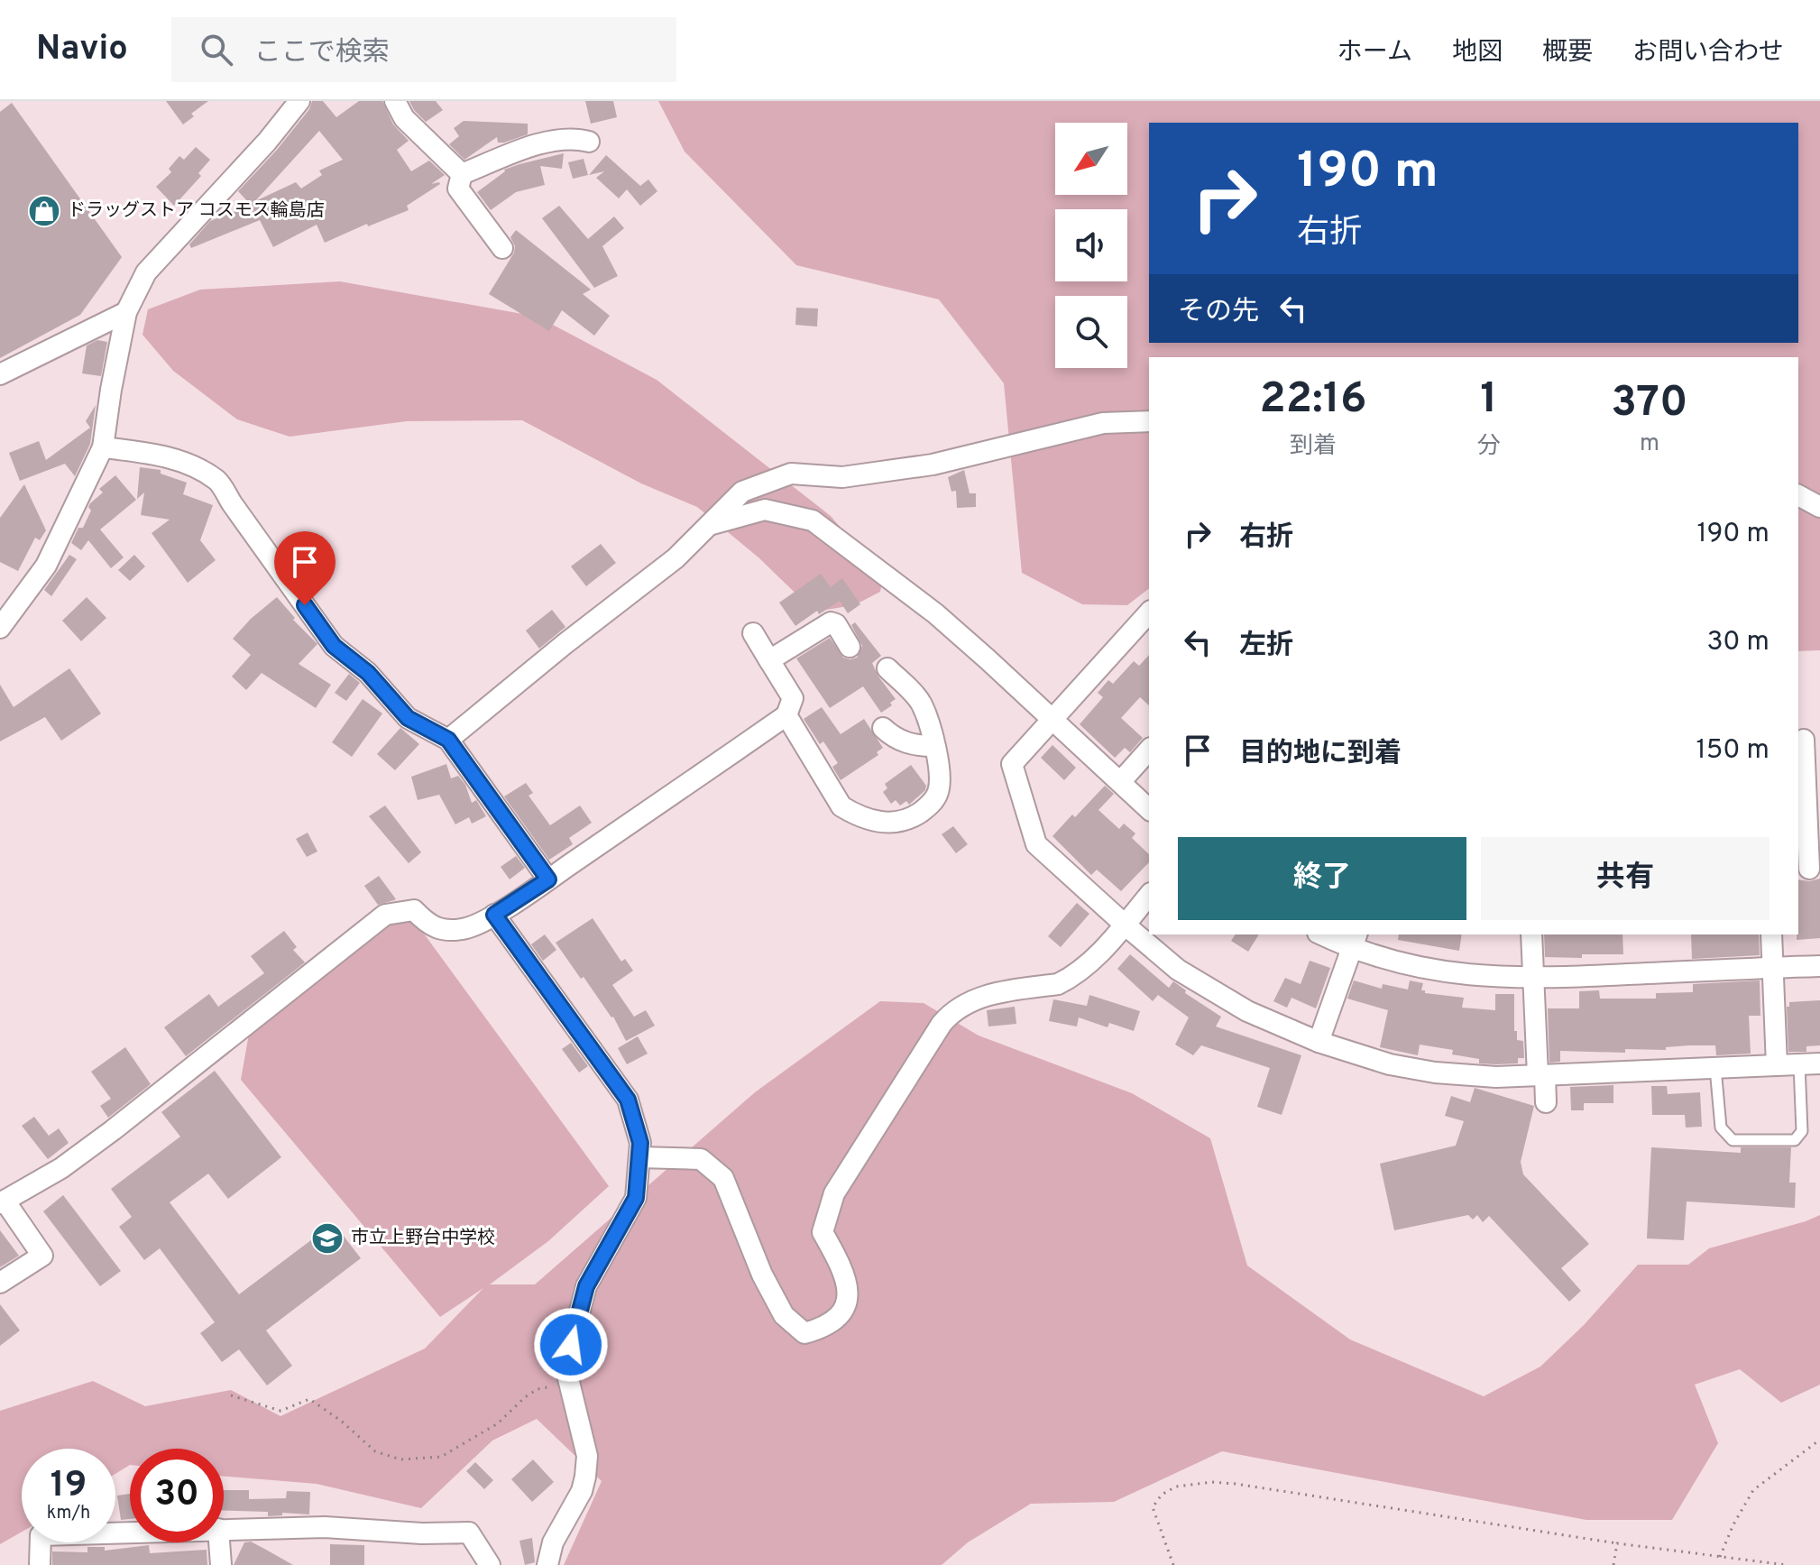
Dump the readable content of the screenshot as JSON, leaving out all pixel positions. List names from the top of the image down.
{
  "places": {
    "shop": ["ドラッグストア コスモス輪島店"],
    "school or university": ["市立上野台中学校"]
  },
  "north": "bottom left",
  "page": {
    "header": "Navio",
    "search": "ここで検索",
    "nav": [
      "ホーム",
      "地図",
      "概要",
      "お問い合わせ"
    ],
    "turn": ["190 m", "右折"],
    "then": "その先",
    "eta": [
      "22:16",
      "到着",
      "1",
      "分",
      "370",
      "m"
    ],
    "list": [
      {
        "name": "右折",
        "value": "190 m"
      },
      {
        "name": "左折",
        "value": "30 m"
      },
      {
        "name": "目的地に到着",
        "value": "150 m"
      }
    ],
    "buttons": ["終了", "共有"],
    "speed": "19 km/h",
    "limit": "30"
  }
}
